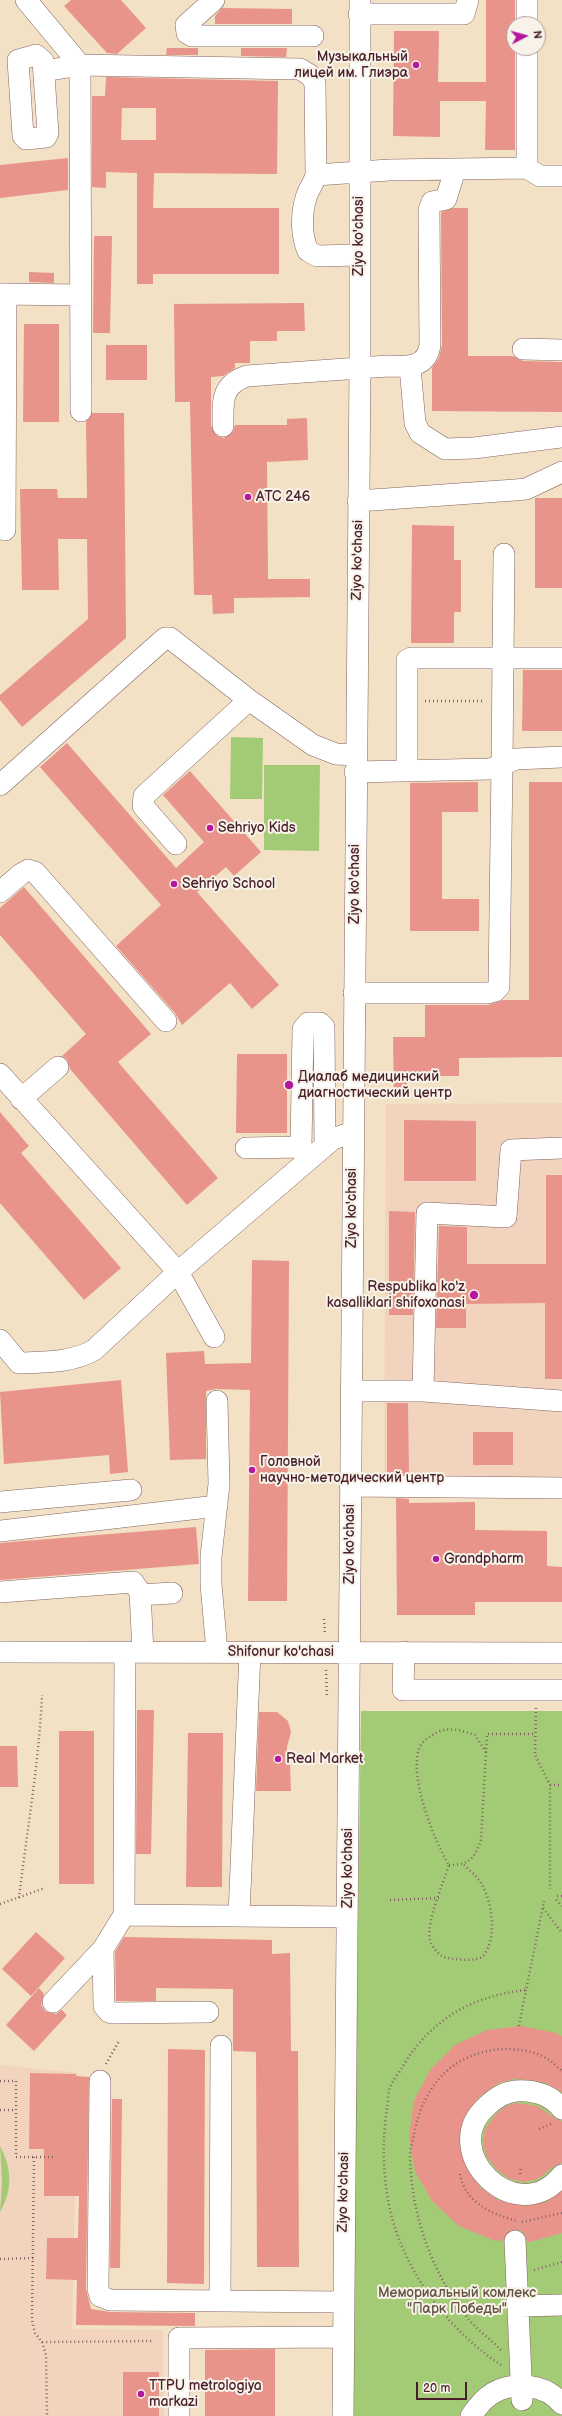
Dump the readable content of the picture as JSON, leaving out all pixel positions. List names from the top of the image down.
{
  "streets": {
    "street": ["Ziyo ko'chasi", "Shifonur ko'chasi"]
  },
  "crossings": [
    ["Ziyo ko'chasi", "Shifonur ko'chasi"]
  ],
  "parks": ["Мемориальный комлекс \"Парк Победы\""],
  "places": [
    "Музыкальный лицей им. Глиэра",
    "АТС 246",
    "Sehriyo Kids",
    "Sehriyo School",
    "Диалаб медицинский диагностический центр",
    "Respublika ko'z kasalliklari shifoxonasi",
    "Головной научно-методический центр",
    "Grandpharm",
    "Real Market",
    "TTPU metrologiya markazi"
  ],
  "scale_bar": "20 m",
  "north": "right"
}
